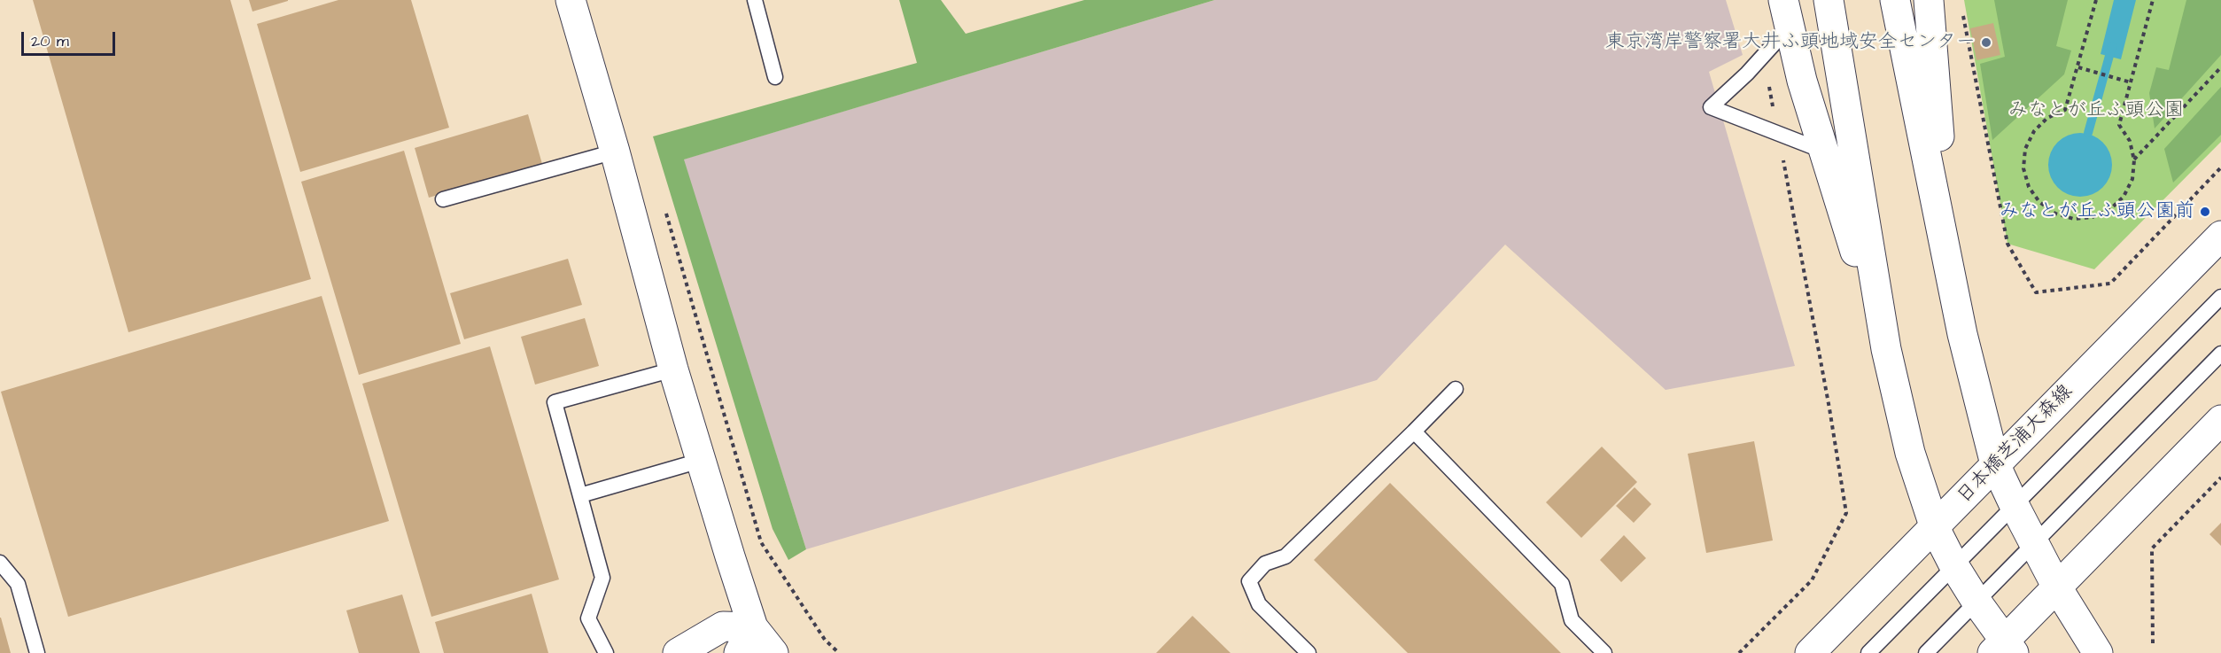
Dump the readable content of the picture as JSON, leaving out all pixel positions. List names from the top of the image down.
{
  "streets": {
    "street": ["日本橋芝浦大森線"]
  },
  "parks": ["みなとが丘ふ頭公園"],
  "places": ["東京湾岸警察署大井ふ頭地域安全センター", "みなとが丘ふ頭公園前"],
  "scale_bar": "20 m"
}
